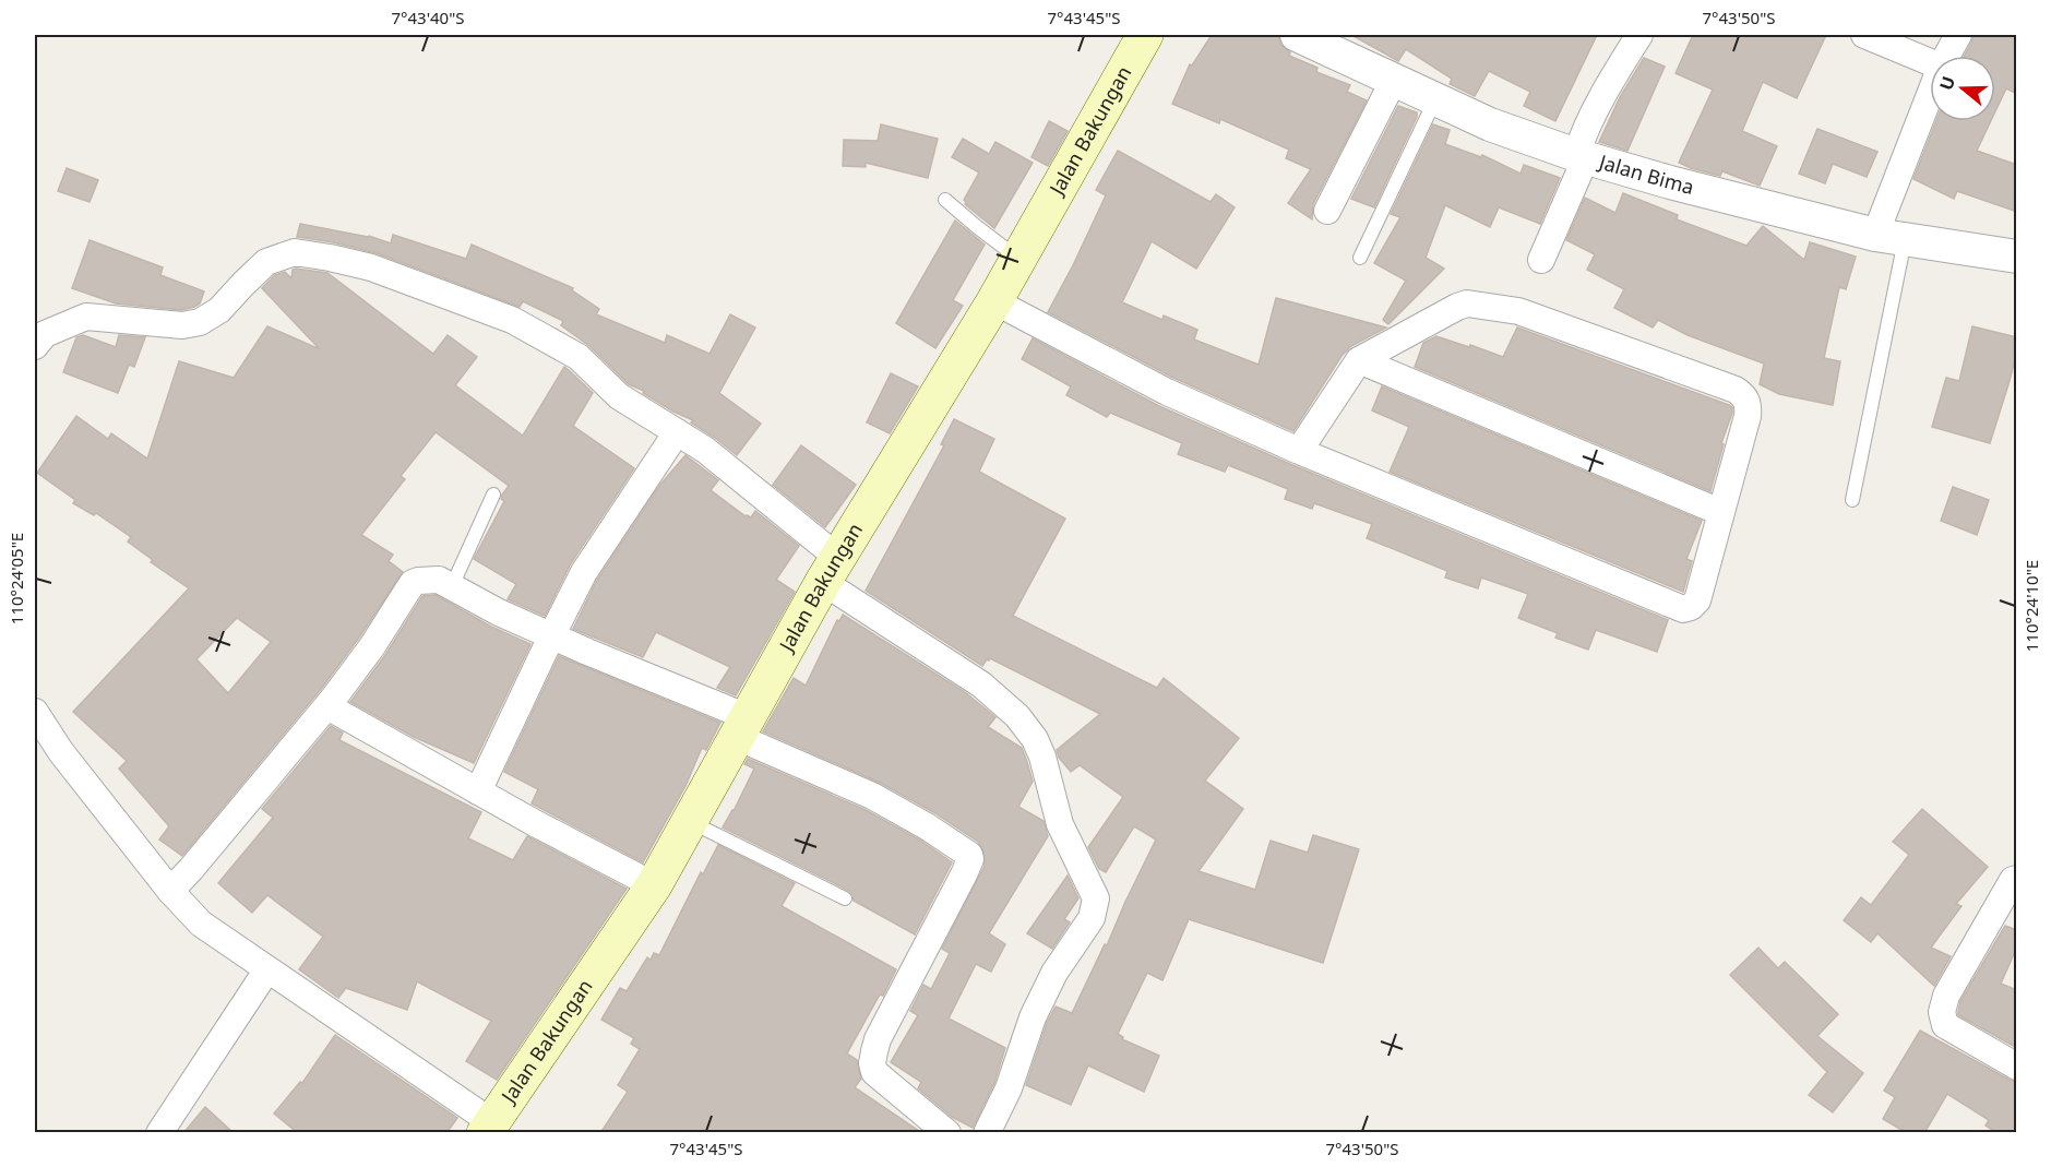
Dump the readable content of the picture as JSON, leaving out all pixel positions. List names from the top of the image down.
{
  "streets": {
    "main road": ["Jalan Bakungan"],
    "street": ["Jalan Bima"]
  },
  "north": "left",
  "coordinates": [
    "7°43'40\"S",
    "7°43'45\"S",
    "7°43'50\"S",
    "110°24'05\"E",
    "110°24'10\"E"
  ]
}
